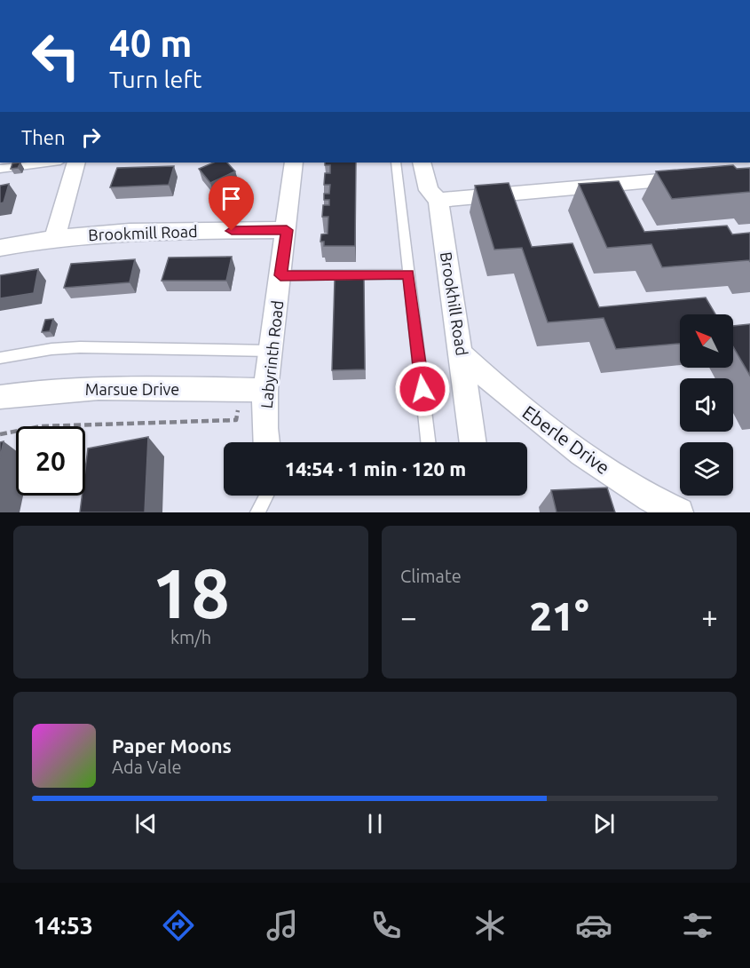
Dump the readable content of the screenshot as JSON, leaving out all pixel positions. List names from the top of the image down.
{
  "streets": {
    "street": [
      "Brookmill Road",
      "Brookhill Road",
      "Labyrinth Road",
      "Marsue Drive",
      "Eberle Drive"
    ]
  },
  "crossings": [
    ["Brookmill Road", "Labyrinth Road"],
    ["Brookhill Road", "Eberle Drive"],
    ["Labyrinth Road", "Marsue Drive"]
  ],
  "north": "top left",
  "page": {
    "turn": ["40 m", "Turn left"],
    "then": "Then",
    "limit": "20",
    "trip": "14:54 · 1 min · 120 m",
    "tile": [
      ["18", "km/h"],
      "Climate"
    ],
    "heat": ["−", "21°", "+"],
    "song": ["Paper Moons", "Ada Vale"],
    "tabs": "14:53"
  }
}
